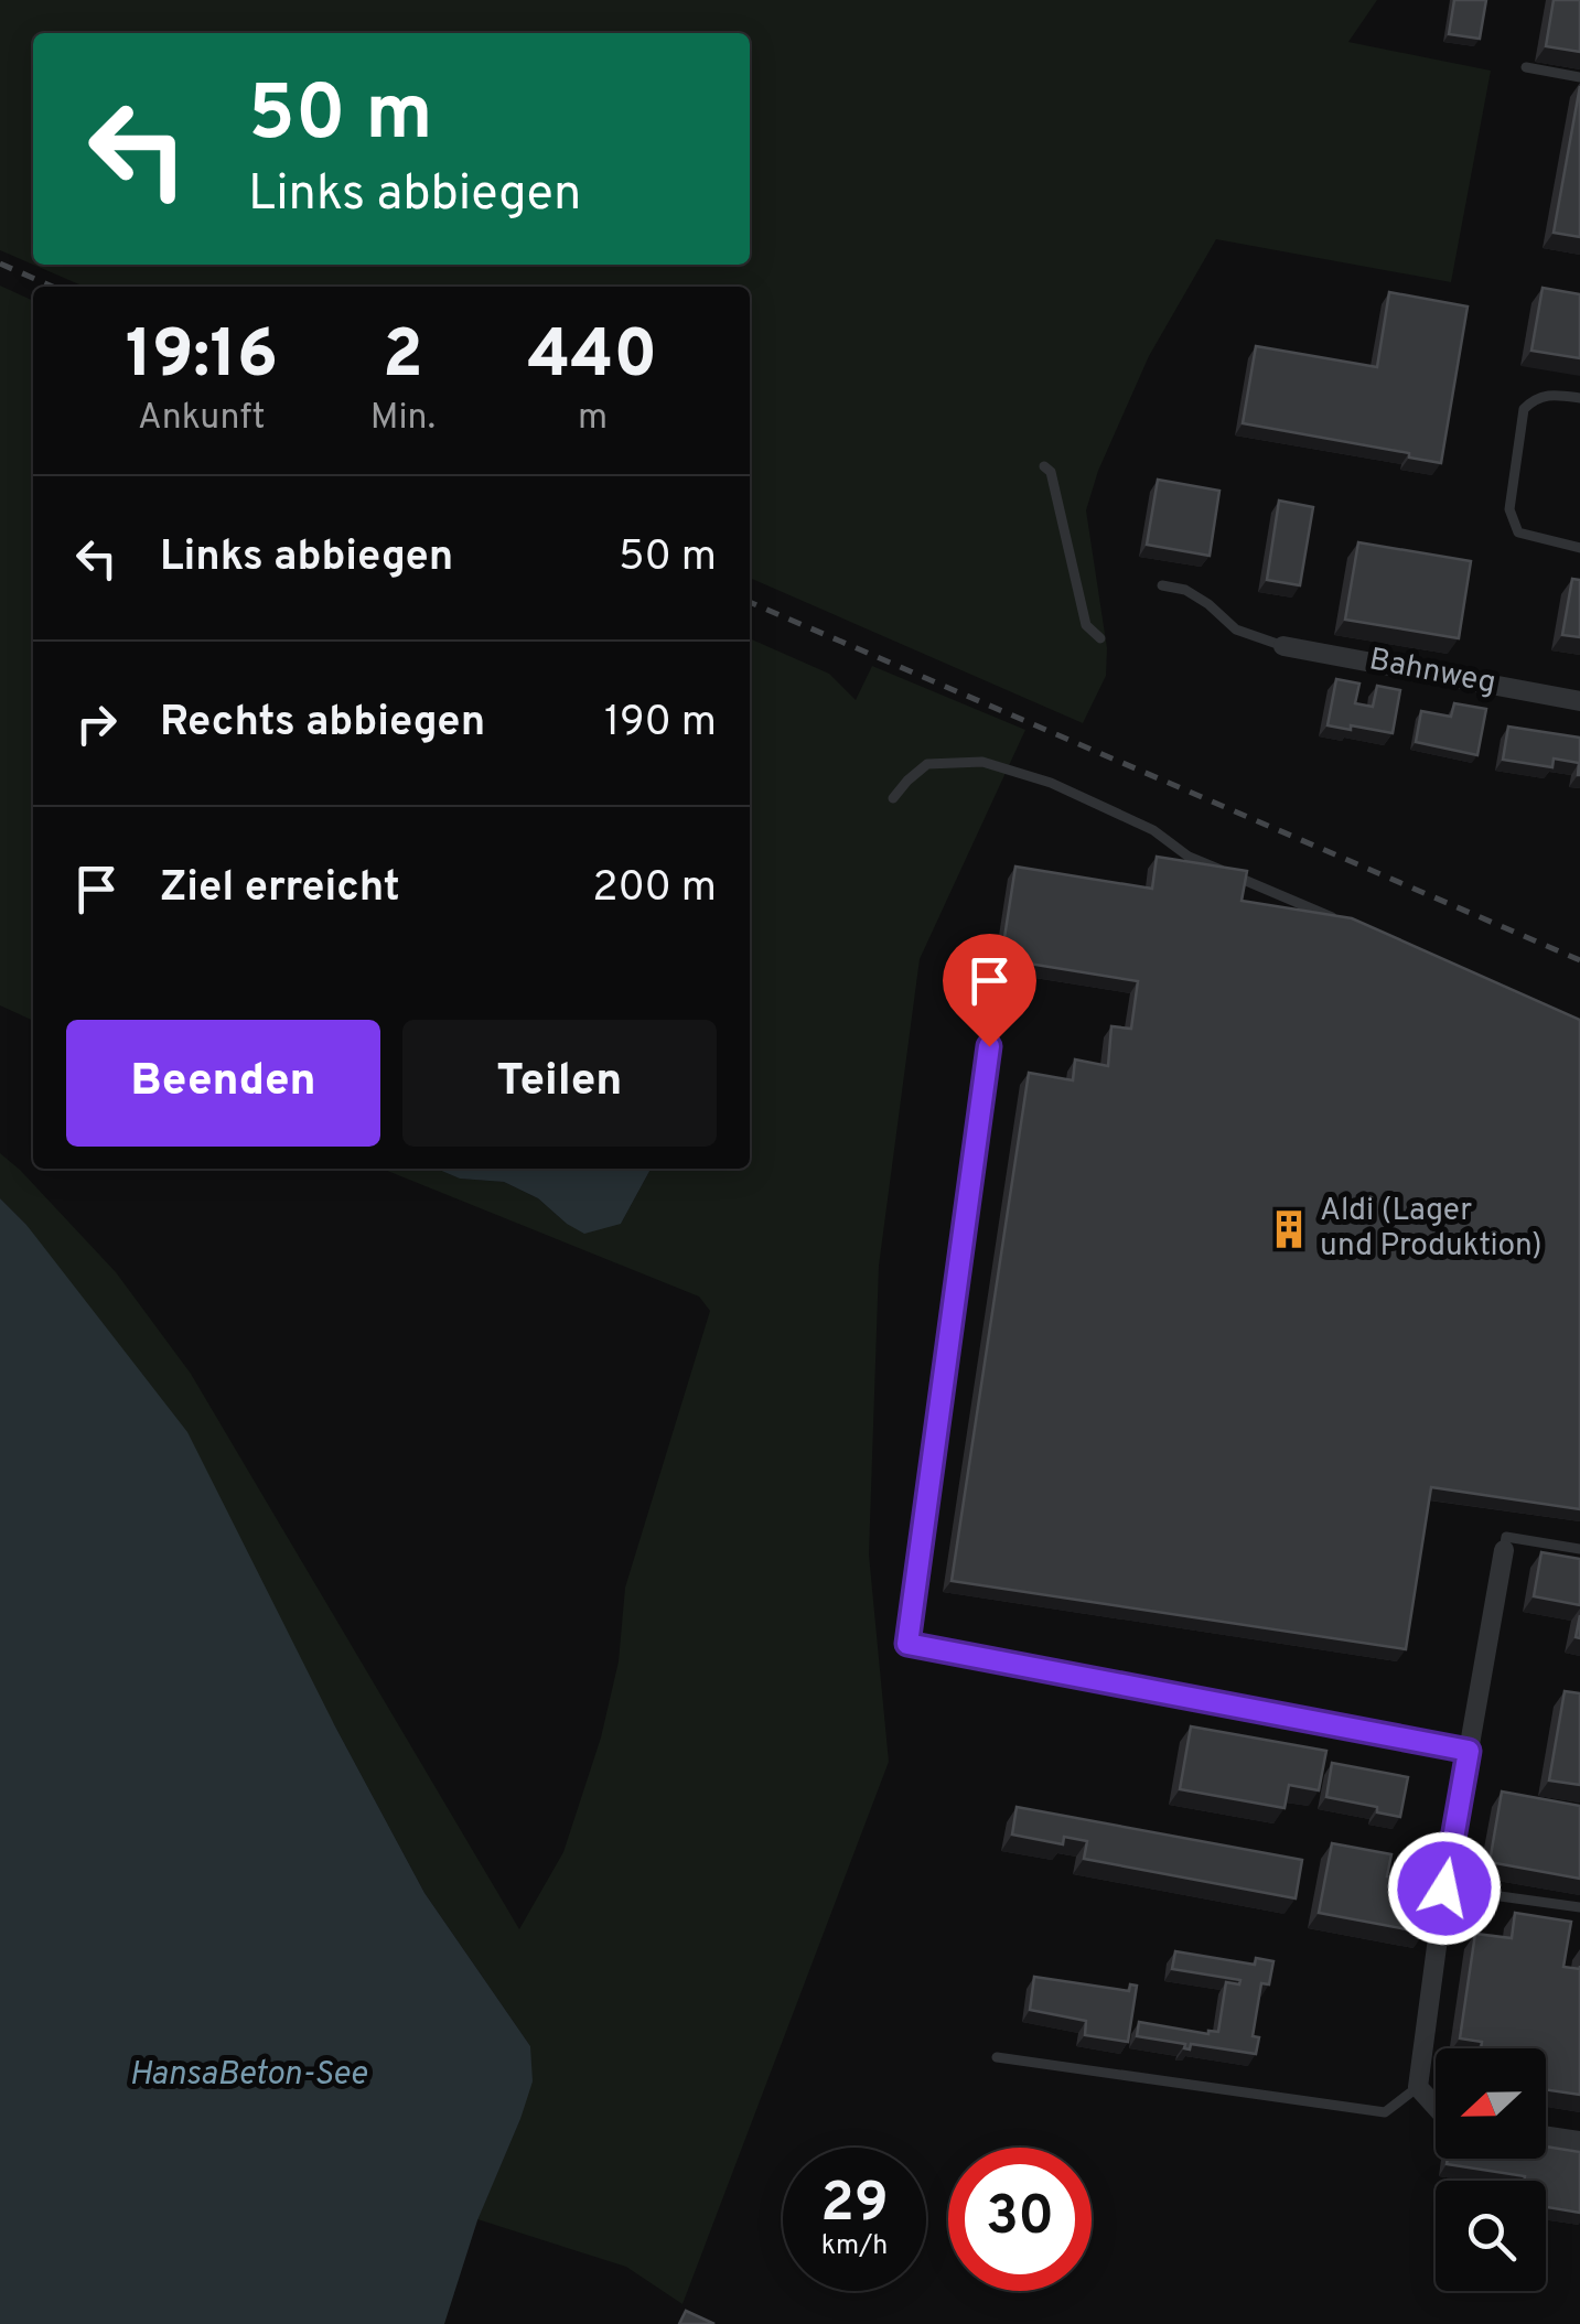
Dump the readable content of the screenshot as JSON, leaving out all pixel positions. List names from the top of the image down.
{
  "streets": {
    "street": ["Bahnweg"]
  },
  "water": ["HansaBeton-See"],
  "places": {
    "building": ["Aldi (Lager und Produktion)"]
  },
  "north": "left",
  "page": {
    "turn": ["50 m", "Links abbiegen"],
    "eta": [
      "19:16",
      "Ankunft",
      "2",
      "Min.",
      "440",
      "m"
    ],
    "list": [
      {
        "name": "Links abbiegen",
        "value": "50 m"
      },
      {
        "name": "Rechts abbiegen",
        "value": "190 m"
      },
      {
        "name": "Ziel erreicht",
        "value": "200 m"
      }
    ],
    "buttons": ["Beenden", "Teilen"],
    "speed": "29 km/h",
    "limit": "30"
  }
}
